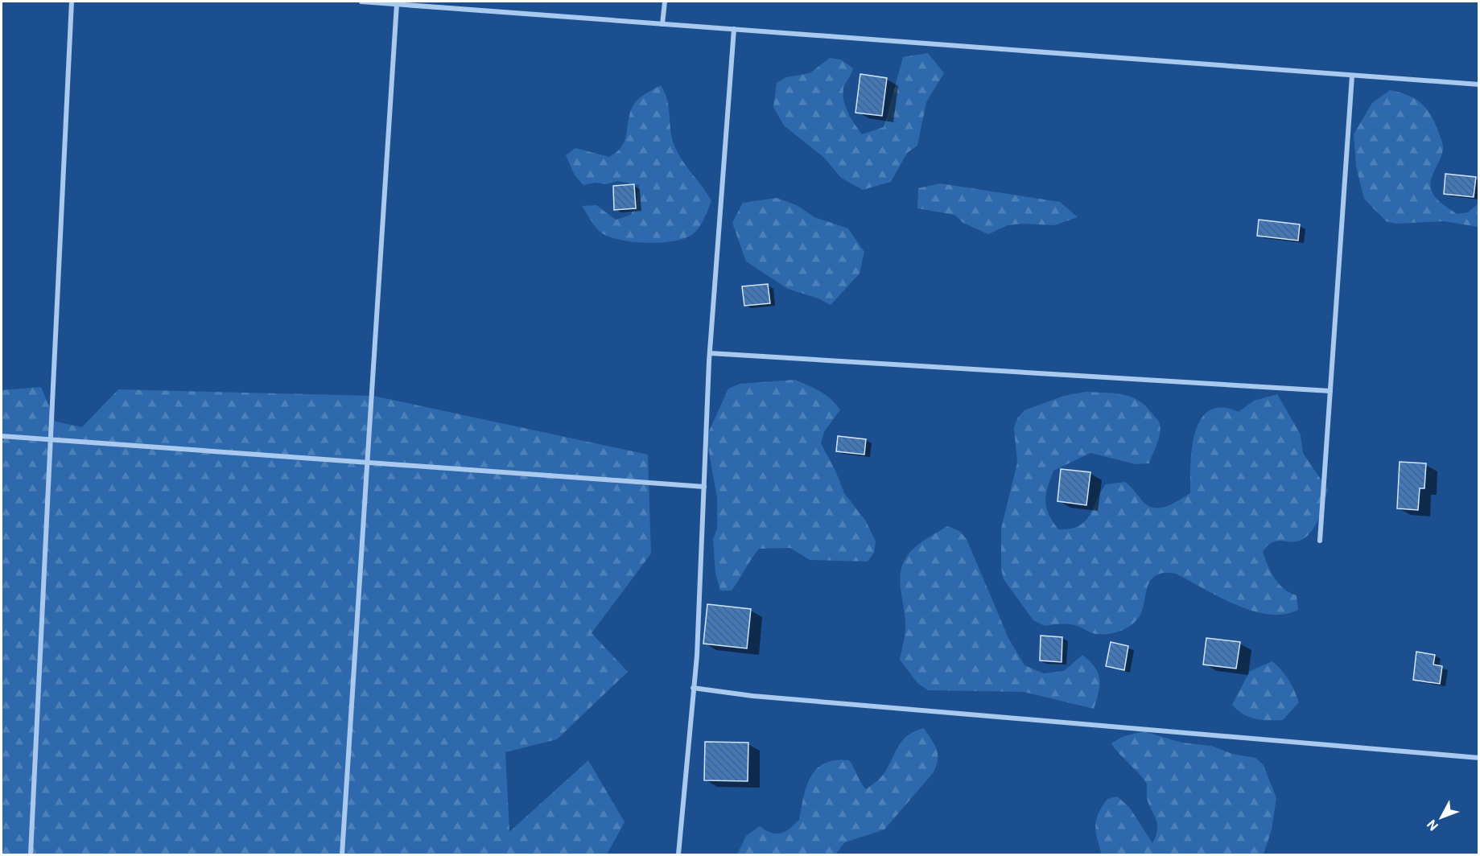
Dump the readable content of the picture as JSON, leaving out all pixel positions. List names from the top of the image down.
{
  "north": "bottom left"
}
